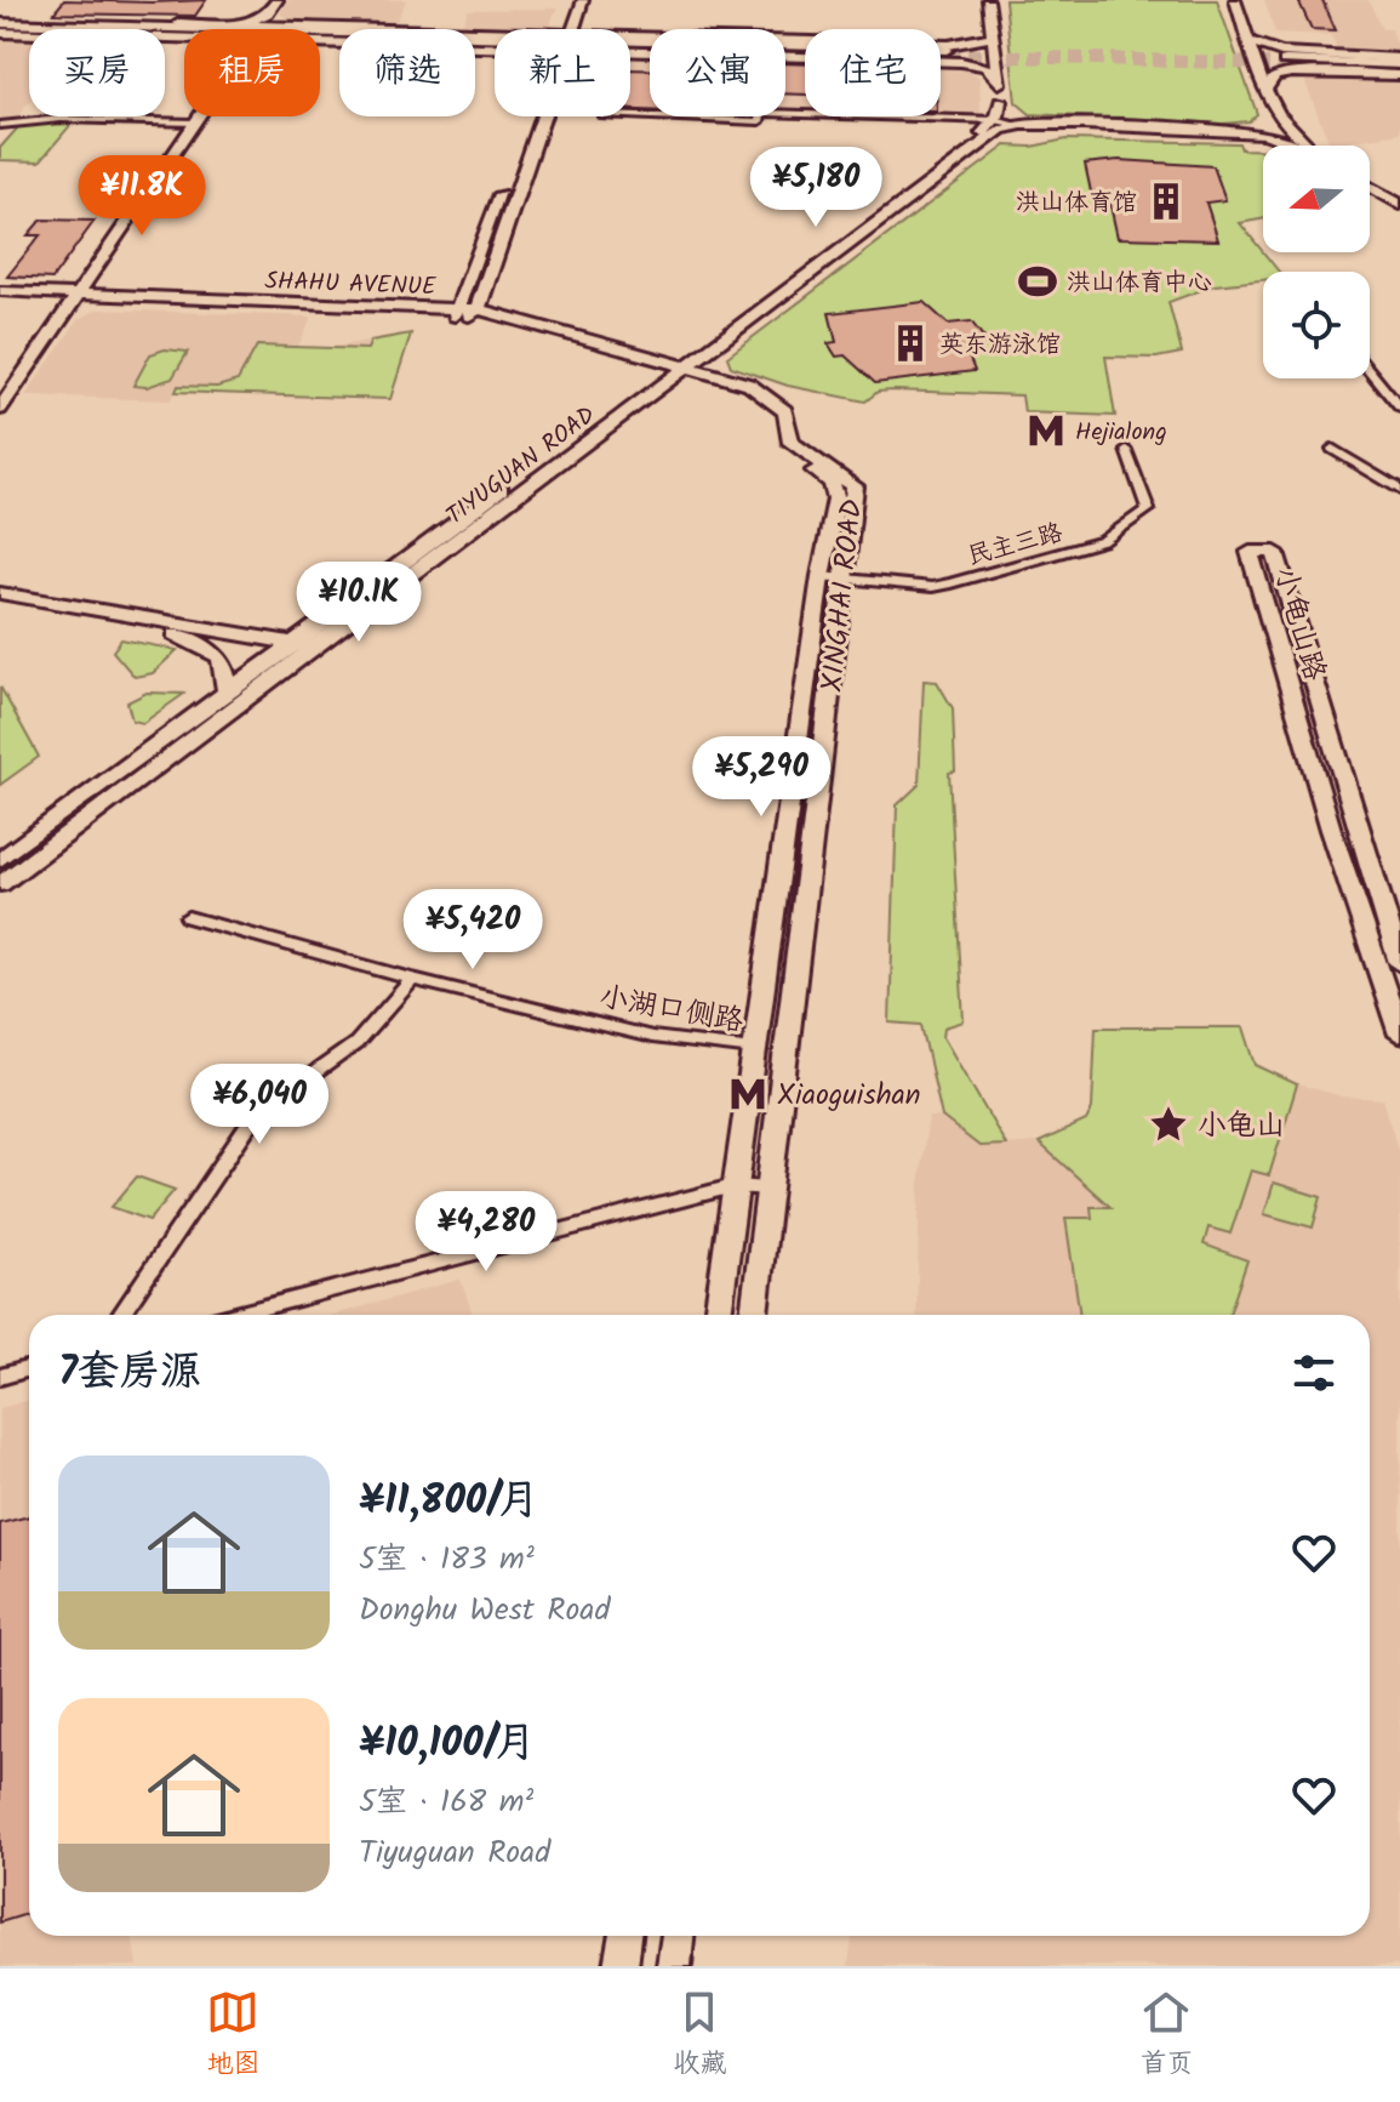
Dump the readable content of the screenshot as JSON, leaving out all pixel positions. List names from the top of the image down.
{
  "streets": {
    "main road": [
      "SHAHU AVENUE",
      "TIYUGUAN ROAD",
      "XINGHAI ROAD",
      "小龟山路"
    ],
    "street": ["民主三路", "小湖口侧路"]
  },
  "crossings": [
    ["SHAHU AVENUE", "TIYUGUAN ROAD"],
    ["SHAHU AVENUE", "XINGHAI ROAD"],
    ["TIYUGUAN ROAD", "XINGHAI ROAD"],
    ["民主三路", "XINGHAI ROAD"],
    ["XINGHAI ROAD", "小湖口侧路"]
  ],
  "places": {
    "building": ["洪山体育馆", "英东游泳馆"],
    "sports": ["洪山体育中心"],
    "metro station": ["Hejialong", "Xiaoguishan"],
    "place": ["小龟山"]
  },
  "north": "left",
  "page": {
    "chip": [
      "买房",
      "租房",
      "筛选",
      "新上",
      "公寓",
      "住宅"
    ],
    "price": [
      "¥5,180",
      "¥11.8K",
      "¥10.1K",
      "¥5,290",
      "¥5,420",
      "¥6,040",
      "¥4,280"
    ],
    "heading": "7套房源",
    "list": [
      {
        "name": "¥11,800/月",
        "note": "5室 · 183 m² · Donghu West Road"
      },
      {
        "name": "¥10,100/月",
        "note": "5室 · 168 m² · Tiyuguan Road"
      }
    ],
    "tabs": ["地图", "收藏", "首页"]
  }
}
